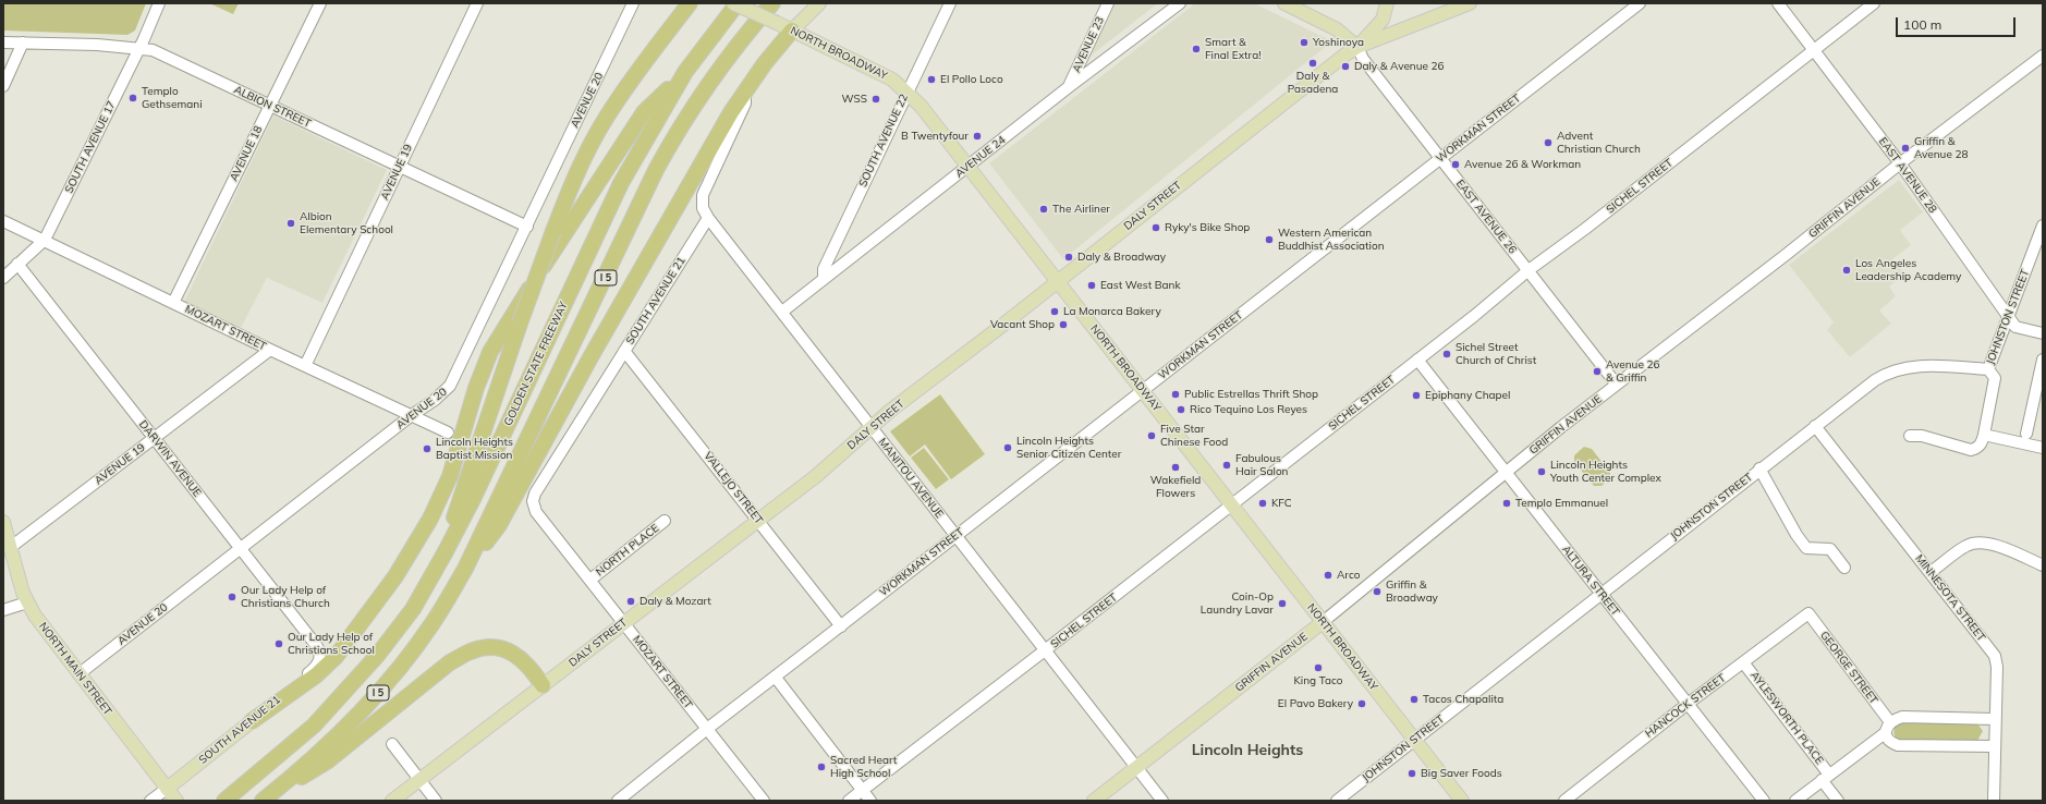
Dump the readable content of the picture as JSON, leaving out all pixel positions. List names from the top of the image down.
{
  "streets": {
    "highway": ["I 5", "GOLDEN STATE FREEWAY"],
    "main road": [
      "NORTH BROADWAY",
      "DALY STREET",
      "GRIFFIN AVENUE",
      "SOUTH AVENUE 21",
      "NORTH MAIN STREET"
    ],
    "street": [
      "AVENUE 23",
      "AVENUE 20",
      "ALBION STREET",
      "WORKMAN STREET",
      "SOUTH AVENUE 22",
      "SOUTH AVENUE 17",
      "AVENUE 18",
      "AVENUE 24",
      "AVENUE 19",
      "EAST AVENUE 28",
      "SICHEL STREET",
      "EAST AVENUE 26",
      "JOHNSTON STREET",
      "MOZART STREET",
      "DARWIN AVENUE",
      "MANITOU AVENUE",
      "VALLEJO STREET",
      "NORTH PLACE",
      "ALTURA STREET",
      "MINNESOTA STREET",
      "GEORGE STREET",
      "HANCOCK STREET",
      "AYLESWORTH PLACE"
    ]
  },
  "crossings": [
    ["AVENUE 23", "AVENUE 24"],
    ["NORTH BROADWAY", "WORKMAN STREET"],
    ["NORTH BROADWAY", "SOUTH AVENUE 22"],
    ["NORTH BROADWAY", "AVENUE 24"],
    ["NORTH BROADWAY", "SICHEL STREET"],
    ["NORTH BROADWAY", "DALY STREET"],
    ["NORTH BROADWAY", "GRIFFIN AVENUE"],
    ["NORTH BROADWAY", "JOHNSTON STREET"],
    ["AVENUE 20", "ALBION STREET"],
    ["AVENUE 20", "MOZART STREET"],
    ["AVENUE 20", "DARWIN AVENUE"],
    ["AVENUE 20", "NORTH MAIN STREET"],
    ["ALBION STREET", "SOUTH AVENUE 17"],
    ["ALBION STREET", "AVENUE 18"],
    ["ALBION STREET", "AVENUE 19"],
    ["WORKMAN STREET", "EAST AVENUE 26"],
    ["WORKMAN STREET", "MOZART STREET"],
    ["WORKMAN STREET", "MANITOU AVENUE"],
    ["WORKMAN STREET", "VALLEJO STREET"],
    ["SOUTH AVENUE 22", "AVENUE 24"],
    ["SOUTH AVENUE 17", "MOZART STREET"],
    ["SOUTH AVENUE 17", "DARWIN AVENUE"],
    ["AVENUE 18", "MOZART STREET"],
    ["AVENUE 24", "MANITOU AVENUE"],
    ["AVENUE 19", "MOZART STREET"],
    ["AVENUE 19", "DARWIN AVENUE"],
    ["AVENUE 19", "NORTH MAIN STREET"],
    ["EAST AVENUE 28", "SICHEL STREET"],
    ["EAST AVENUE 28", "GRIFFIN AVENUE"],
    ["EAST AVENUE 28", "JOHNSTON STREET"],
    ["SICHEL STREET", "EAST AVENUE 26"],
    ["SICHEL STREET", "MANITOU AVENUE"],
    ["SICHEL STREET", "ALTURA STREET"],
    ["DALY STREET", "EAST AVENUE 26"],
    ["DALY STREET", "MOZART STREET"],
    ["DALY STREET", "MANITOU AVENUE"],
    ["DALY STREET", "VALLEJO STREET"],
    ["GRIFFIN AVENUE", "EAST AVENUE 26"],
    ["GRIFFIN AVENUE", "MANITOU AVENUE"],
    ["GRIFFIN AVENUE", "ALTURA STREET"],
    ["SOUTH AVENUE 21", "MOZART STREET"],
    ["SOUTH AVENUE 21", "DARWIN AVENUE"],
    ["SOUTH AVENUE 21", "MANITOU AVENUE"],
    ["SOUTH AVENUE 21", "VALLEJO STREET"],
    ["SOUTH AVENUE 21", "NORTH MAIN STREET"],
    ["JOHNSTON STREET", "ALTURA STREET"],
    ["JOHNSTON STREET", "MINNESOTA STREET"],
    ["MOZART STREET", "NORTH PLACE"],
    ["ALTURA STREET", "HANCOCK STREET"],
    ["GEORGE STREET", "HANCOCK STREET"],
    ["HANCOCK STREET", "AYLESWORTH PLACE"]
  ],
  "districts": ["Lincoln Heights"],
  "places": [
    "Yoshinoya",
    "Smart & Final Extra!",
    "Daly & Pasadena",
    "Daly & Avenue 26",
    "El Pollo Loco",
    "Templo Gethsemani",
    "WSS",
    "B Twentyfour",
    "Advent Christian Church",
    "Griffin & Avenue 28",
    "Avenue 26 & Workman",
    "The Airliner",
    "Albion Elementary School",
    "Ryky's Bike Shop",
    "Western American Buddhist Association",
    "Daly & Broadway",
    "Los Angeles Leadership Academy",
    "East West Bank",
    "La Monarca Bakery",
    "Vacant Shop",
    "Sichel Street Church of Christ",
    "Avenue 26 & Griffin",
    "Public Estrellas Thrift Shop",
    "Epiphany Chapel",
    "Rico Tequino Los Reyes",
    "Five Star Chinese Food",
    "Lincoln Heights Senior Citizen Center",
    "Lincoln Heights Baptist Mission",
    "Fabulous Hair Salon",
    "Wakefield Flowers",
    "Lincoln Heights Youth Center Complex",
    "KFC",
    "Templo Emmanuel",
    "Arco",
    "Griffin & Broadway",
    "Our Lady Help of Christians Church",
    "Daly & Mozart",
    "Coin-Op Laundry Lavar",
    "Our Lady Help of Christians School",
    "King Taco",
    "Tacos Chapalita",
    "El Pavo Bakery",
    "Sacred Heart High School",
    "Big Saver Foods"
  ],
  "scale_bar": "100 m"
}
